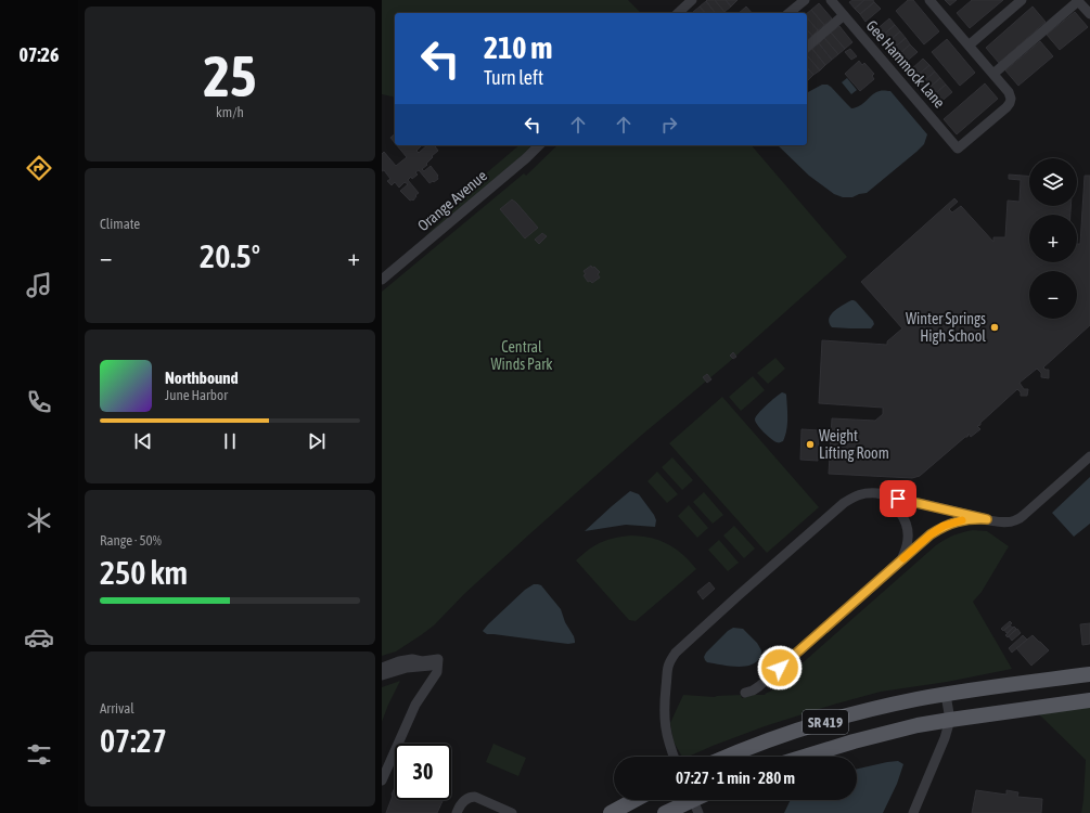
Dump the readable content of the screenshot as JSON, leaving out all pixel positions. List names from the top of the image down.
{
  "streets": {
    "main road": ["SR 419"],
    "street": ["Gee Hammock Lane", "Orange Avenue"]
  },
  "parks": ["Central Winds Park"],
  "places": ["Winter Springs High School", "Weight Lifting Room"],
  "page": {
    "tabs": "07:26",
    "tile": [
      ["25", "km/h"],
      "Climate",
      ["Range · 50%", "250 km"],
      ["Arrival", "07:27"]
    ],
    "turn": ["210 m", "Turn left"],
    "map_buttons": ["+", "−"],
    "heat": ["−", "20.5°", "+"],
    "song": ["Northbound", "June Harbor"],
    "limit": "30",
    "trip": "07:27 · 1 min · 280 m"
  }
}
